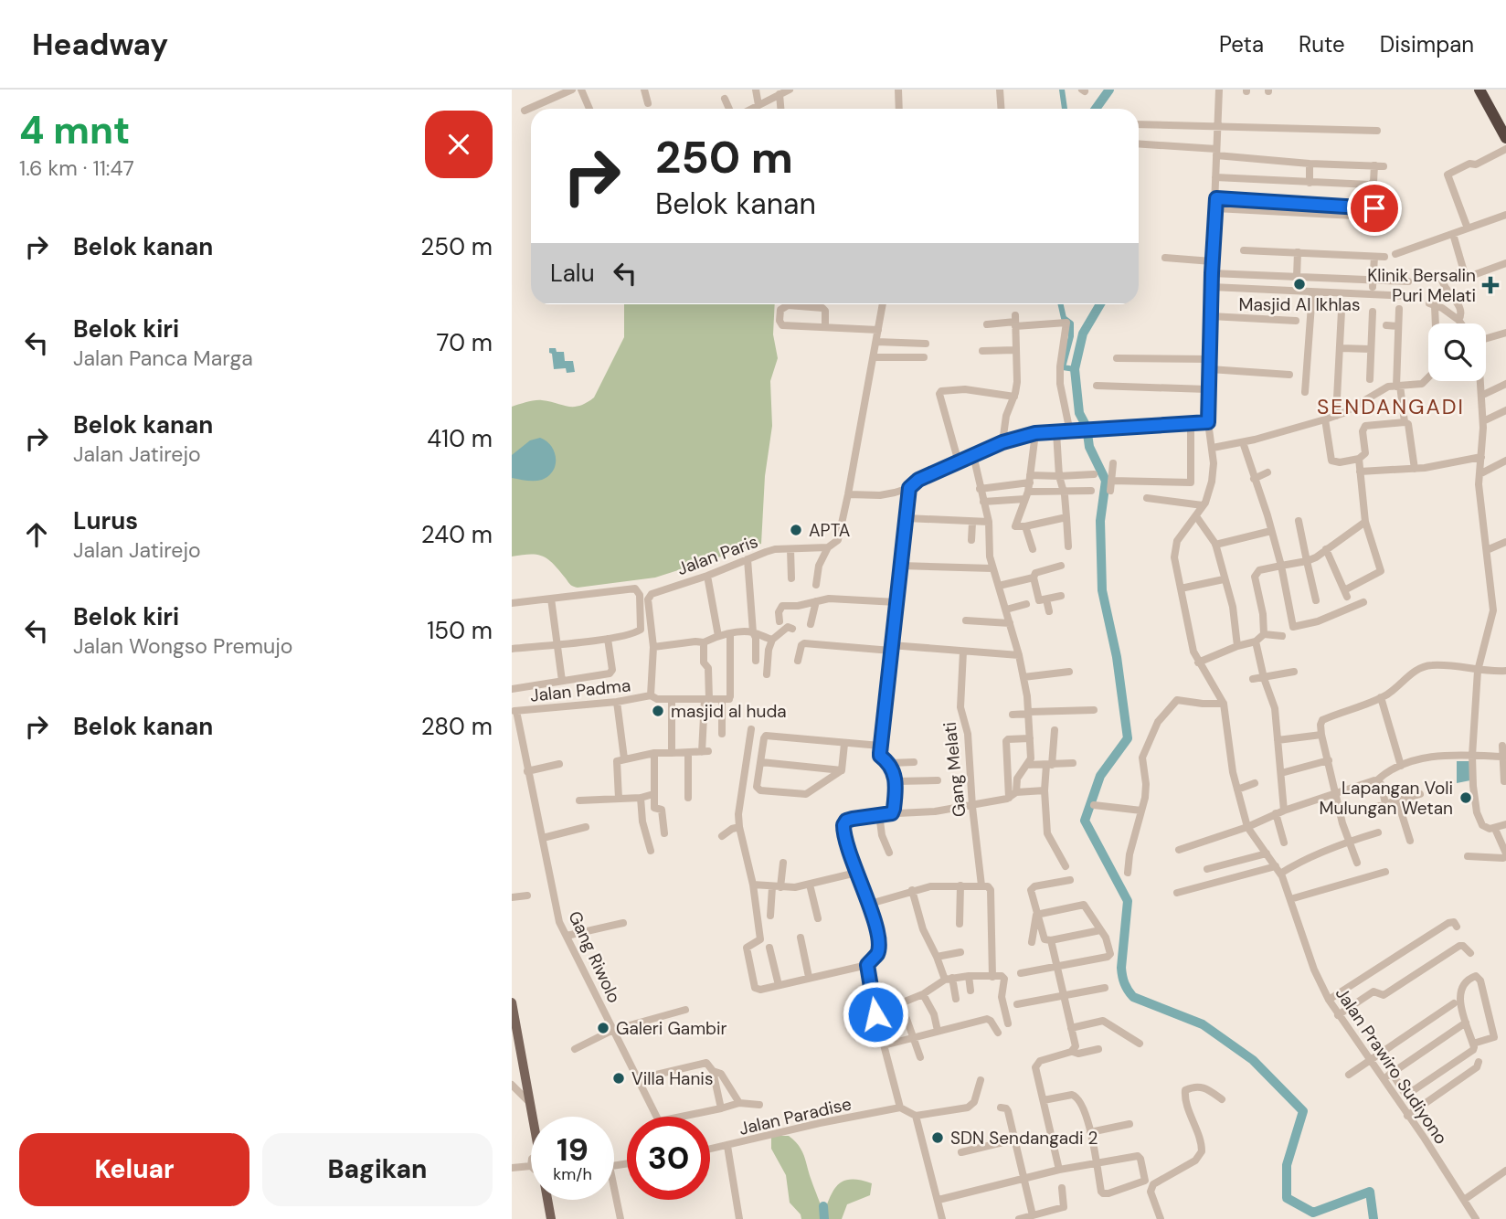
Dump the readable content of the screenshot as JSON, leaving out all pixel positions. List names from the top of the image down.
{
  "streets": {
    "street": [
      "Jalan Paris",
      "Jalan Padma",
      "Gang Melati",
      "Gang Riwolo",
      "Jalan Prawiro Sudiyono",
      "Jalan Paradise"
    ]
  },
  "crossings": [
    ["Jalan Paris", "Jalan Padma"],
    ["Jalan Padma", "Gang Riwolo"]
  ],
  "districts": ["SENDANGADI"],
  "places": {
    "other": [
      "Masjid Al Ikhlas",
      "APTA",
      "masjid al huda",
      "Lapangan Voli Mulungan Wetan",
      "Galeri Gambir",
      "Villa Hanis",
      "SDN Sendangadi 2"
    ],
    "health": ["Klinik Bersalin Puri Melati"]
  },
  "page": {
    "header": "Headway",
    "nav": ["Peta", "Rute", "Disimpan"],
    "heading": ["4 mnt", "1.6 km · 11:47"],
    "turn": ["250 m", "Belok kanan"],
    "list": [
      {
        "name": "Belok kanan",
        "value": "250 m"
      },
      {
        "name": "Belok kiri",
        "note": "Jalan Panca Marga",
        "value": "70 m"
      },
      {
        "name": "Belok kanan",
        "note": "Jalan Jatirejo",
        "value": "410 m"
      },
      {
        "name": "Lurus",
        "note": "Jalan Jatirejo",
        "value": "240 m"
      },
      {
        "name": "Belok kiri",
        "note": "Jalan Wongso Premujo",
        "value": "150 m"
      },
      {
        "name": "Belok kanan",
        "value": "280 m"
      }
    ],
    "then": "Lalu",
    "speed": "19 km/h",
    "limit": "30",
    "buttons": ["Keluar", "Bagikan"]
  }
}
